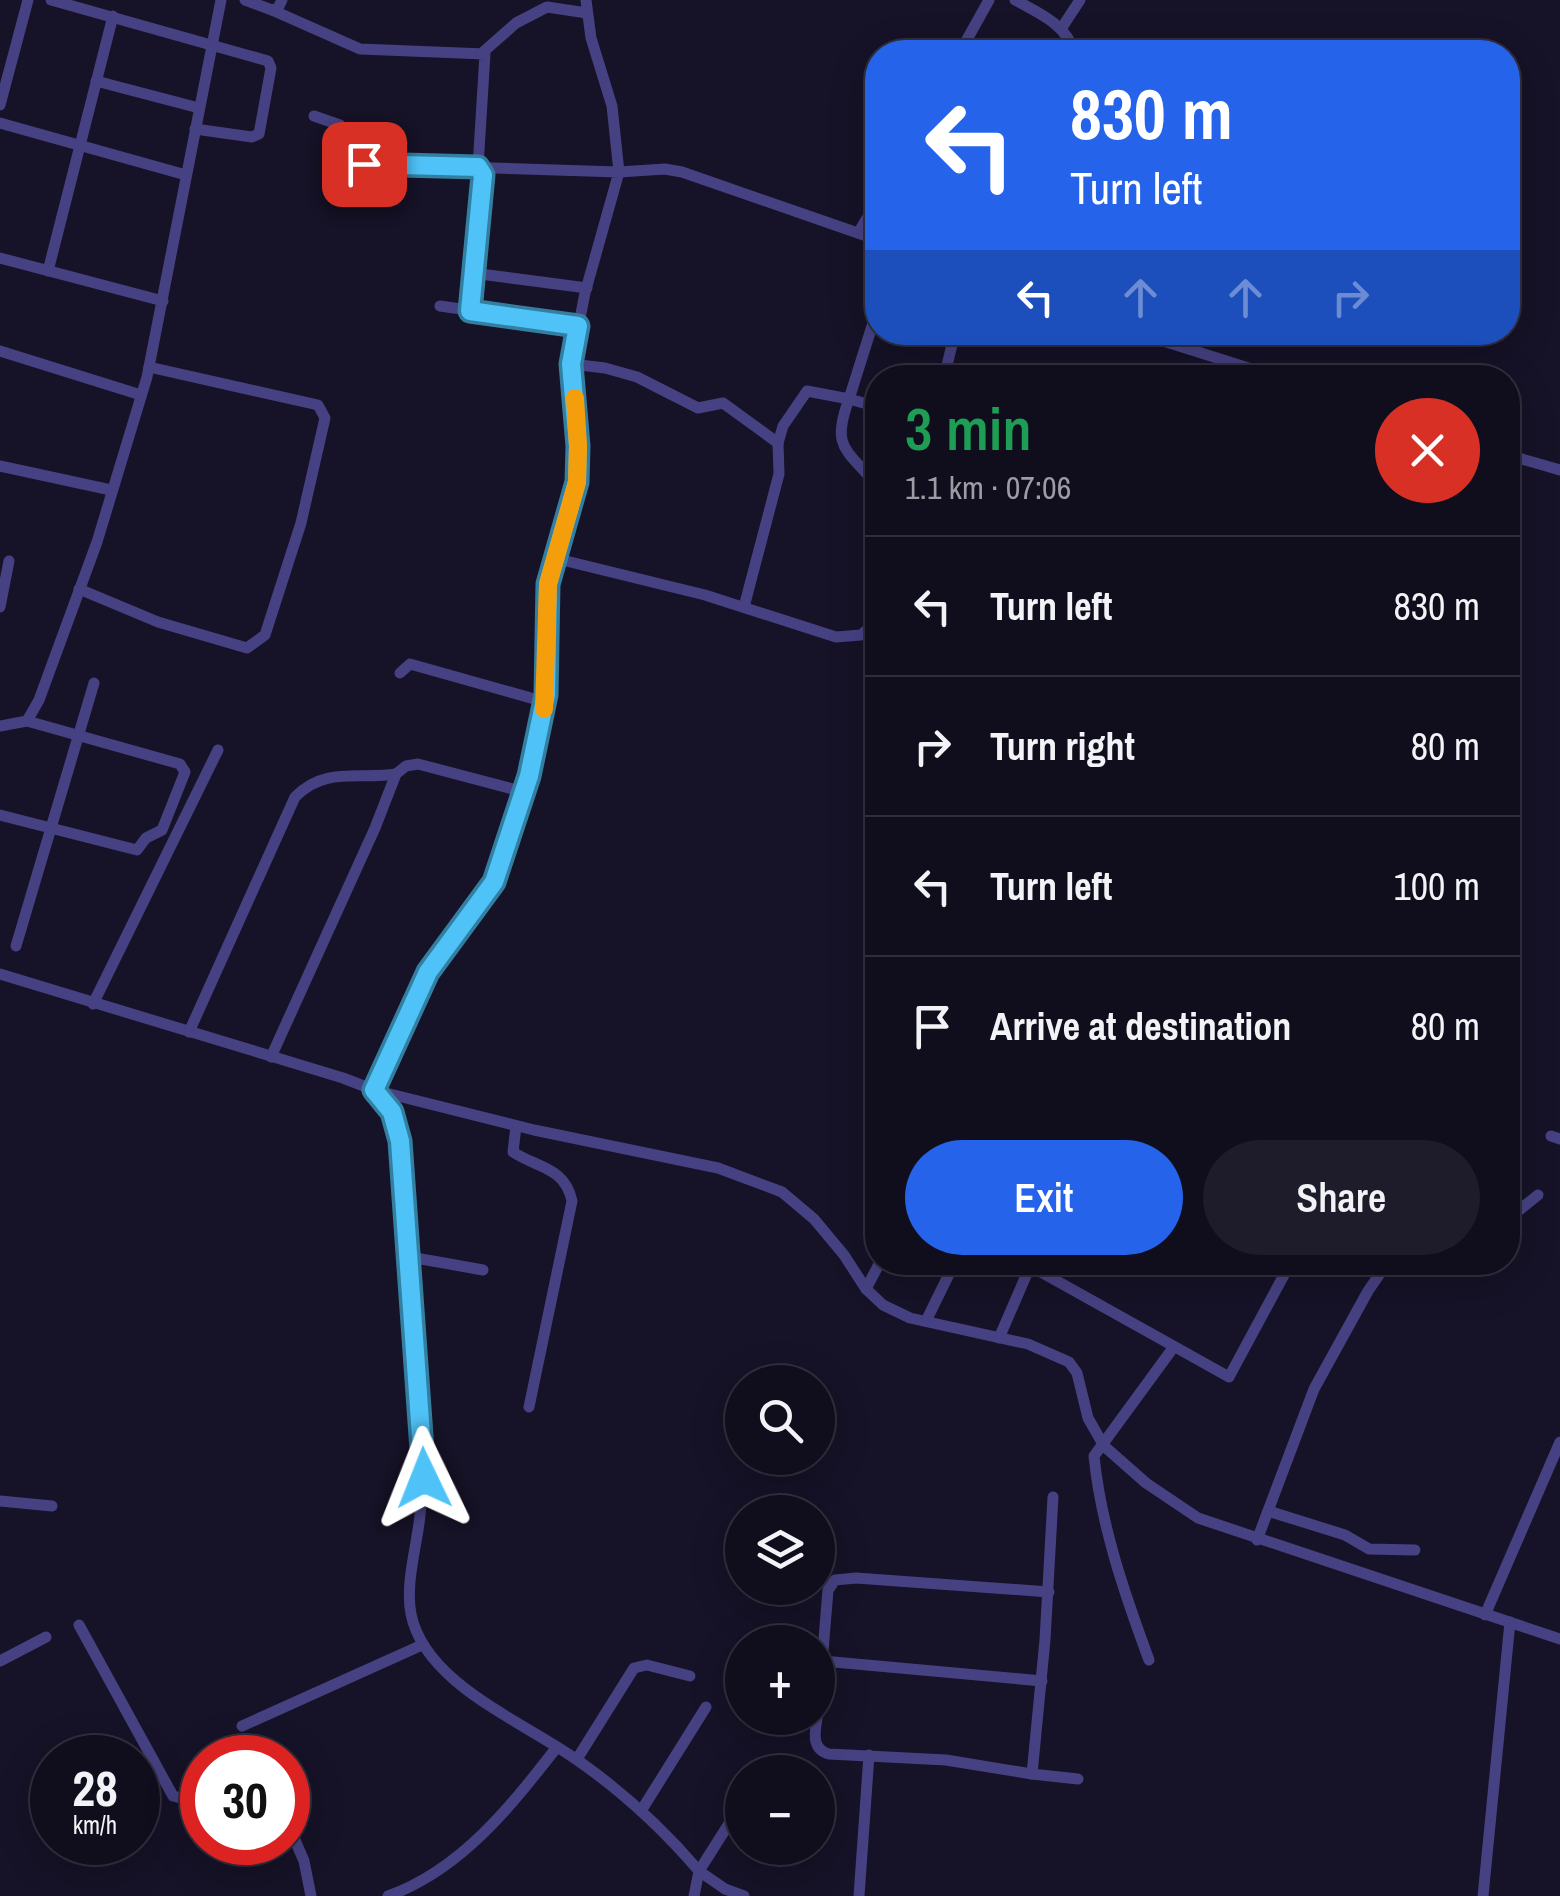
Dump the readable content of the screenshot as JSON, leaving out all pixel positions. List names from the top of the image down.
{
  "page": {
    "turn": ["830 m", "Turn left"],
    "heading": ["3 min", "1.1 km · 07:06"],
    "list": [
      {
        "name": "Turn left",
        "value": "830 m"
      },
      {
        "name": "Turn right",
        "value": "80 m"
      },
      {
        "name": "Turn left",
        "value": "100 m"
      },
      {
        "name": "Arrive at destination",
        "value": "80 m"
      }
    ],
    "buttons": ["Exit", "Share"],
    "map_buttons": ["+", "−"],
    "speed": "28 km/h",
    "limit": "30"
  }
}
